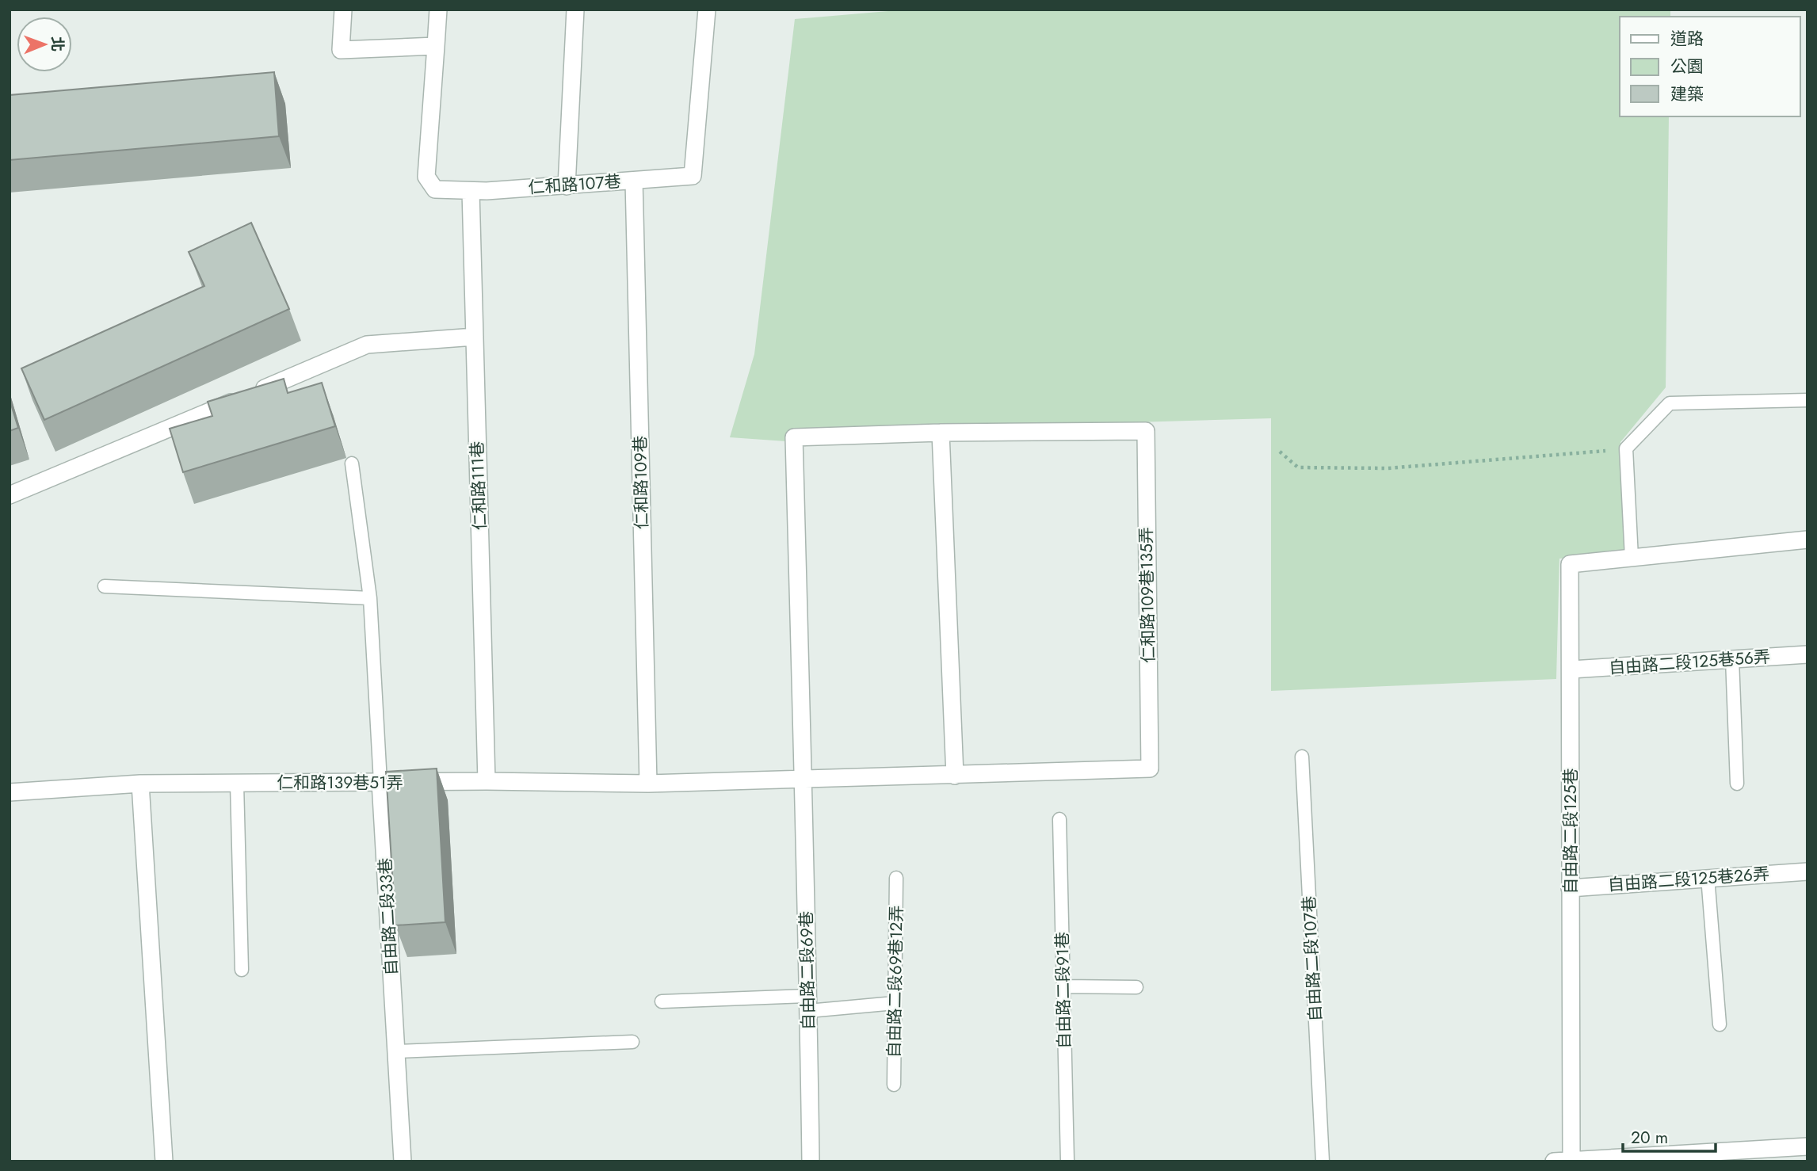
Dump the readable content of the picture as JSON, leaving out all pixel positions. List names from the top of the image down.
{
  "streets": {
    "street": [
      "仁和路107巷",
      "仁和路109巷",
      "仁和路111巷",
      "仁和路109巷135弄",
      "自由路二段125巷56弄",
      "仁和路139巷51弄",
      "自由路二段125巷",
      "自由路二段125巷26弄",
      "自由路二段33巷",
      "自由路二段69巷"
    ],
    "lane": ["自由路二段107巷", "自由路二段69巷12弄", "自由路二段91巷"]
  },
  "crossings": [
    ["仁和路107巷", "仁和路109巷"],
    ["仁和路107巷", "仁和路111巷"],
    ["仁和路109巷", "仁和路139巷51弄"],
    ["仁和路111巷", "仁和路139巷51弄"],
    ["仁和路109巷135弄", "仁和路139巷51弄"],
    ["仁和路109巷135弄", "自由路二段69巷"],
    ["自由路二段125巷56弄", "自由路二段125巷"],
    ["仁和路139巷51弄", "自由路二段33巷"],
    ["仁和路139巷51弄", "自由路二段69巷"],
    ["自由路二段125巷", "自由路二段125巷26弄"]
  ],
  "legend": ["道路", "公園", "建築"],
  "scale_bar": "20 m",
  "north": "right"
}
